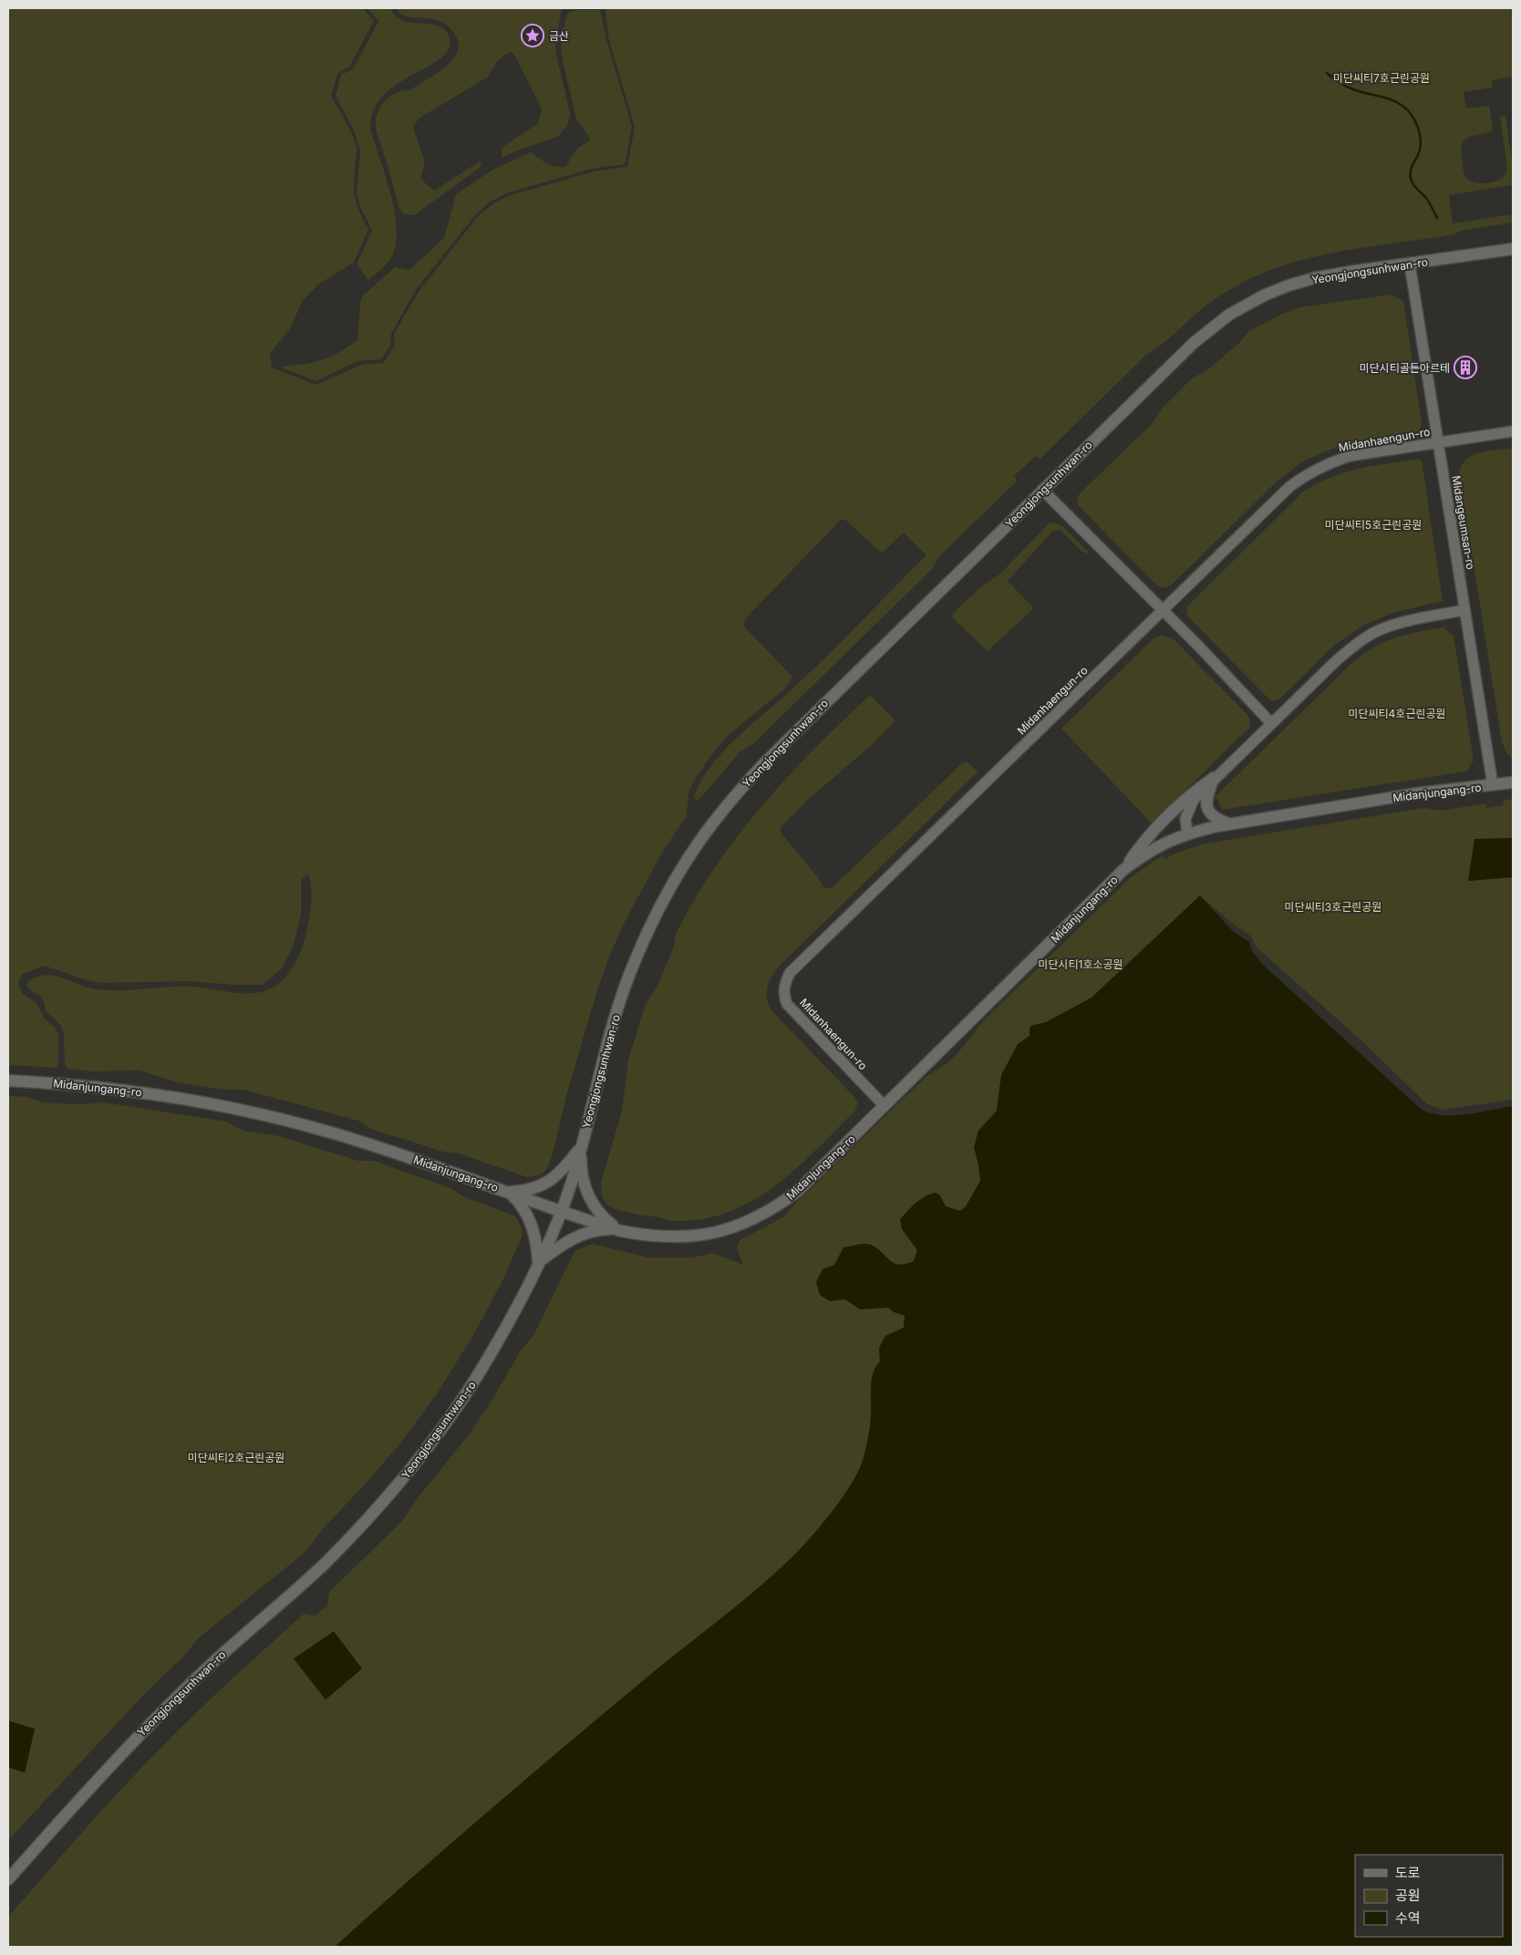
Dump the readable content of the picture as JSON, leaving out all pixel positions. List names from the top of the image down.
{
  "streets": {
    "main road": ["Yeongjongsunhwan-ro", "Midanjungang-ro"],
    "street": ["Midanhaengun-ro", "Midangeumsan-ro"]
  },
  "crossings": [
    ["Yeongjongsunhwan-ro", "Midangeumsan-ro"],
    ["Yeongjongsunhwan-ro", "Midanjungang-ro"],
    ["Midanhaengun-ro", "Midangeumsan-ro"],
    ["Midanhaengun-ro", "Midanjungang-ro"],
    ["Midangeumsan-ro", "Midanjungang-ro"]
  ],
  "parks": [
    "미단씨티7호근린공원",
    "미단씨티5호근린공원",
    "미단씨티4호근린공원",
    "미단씨티3호근린공원",
    "미단시티1호소공원",
    "미단씨티2호근린공원"
  ],
  "places": {
    "place": ["금산"],
    "building": ["미단시티골든아르테"]
  },
  "legend": ["도로", "공원", "수역"]
}
